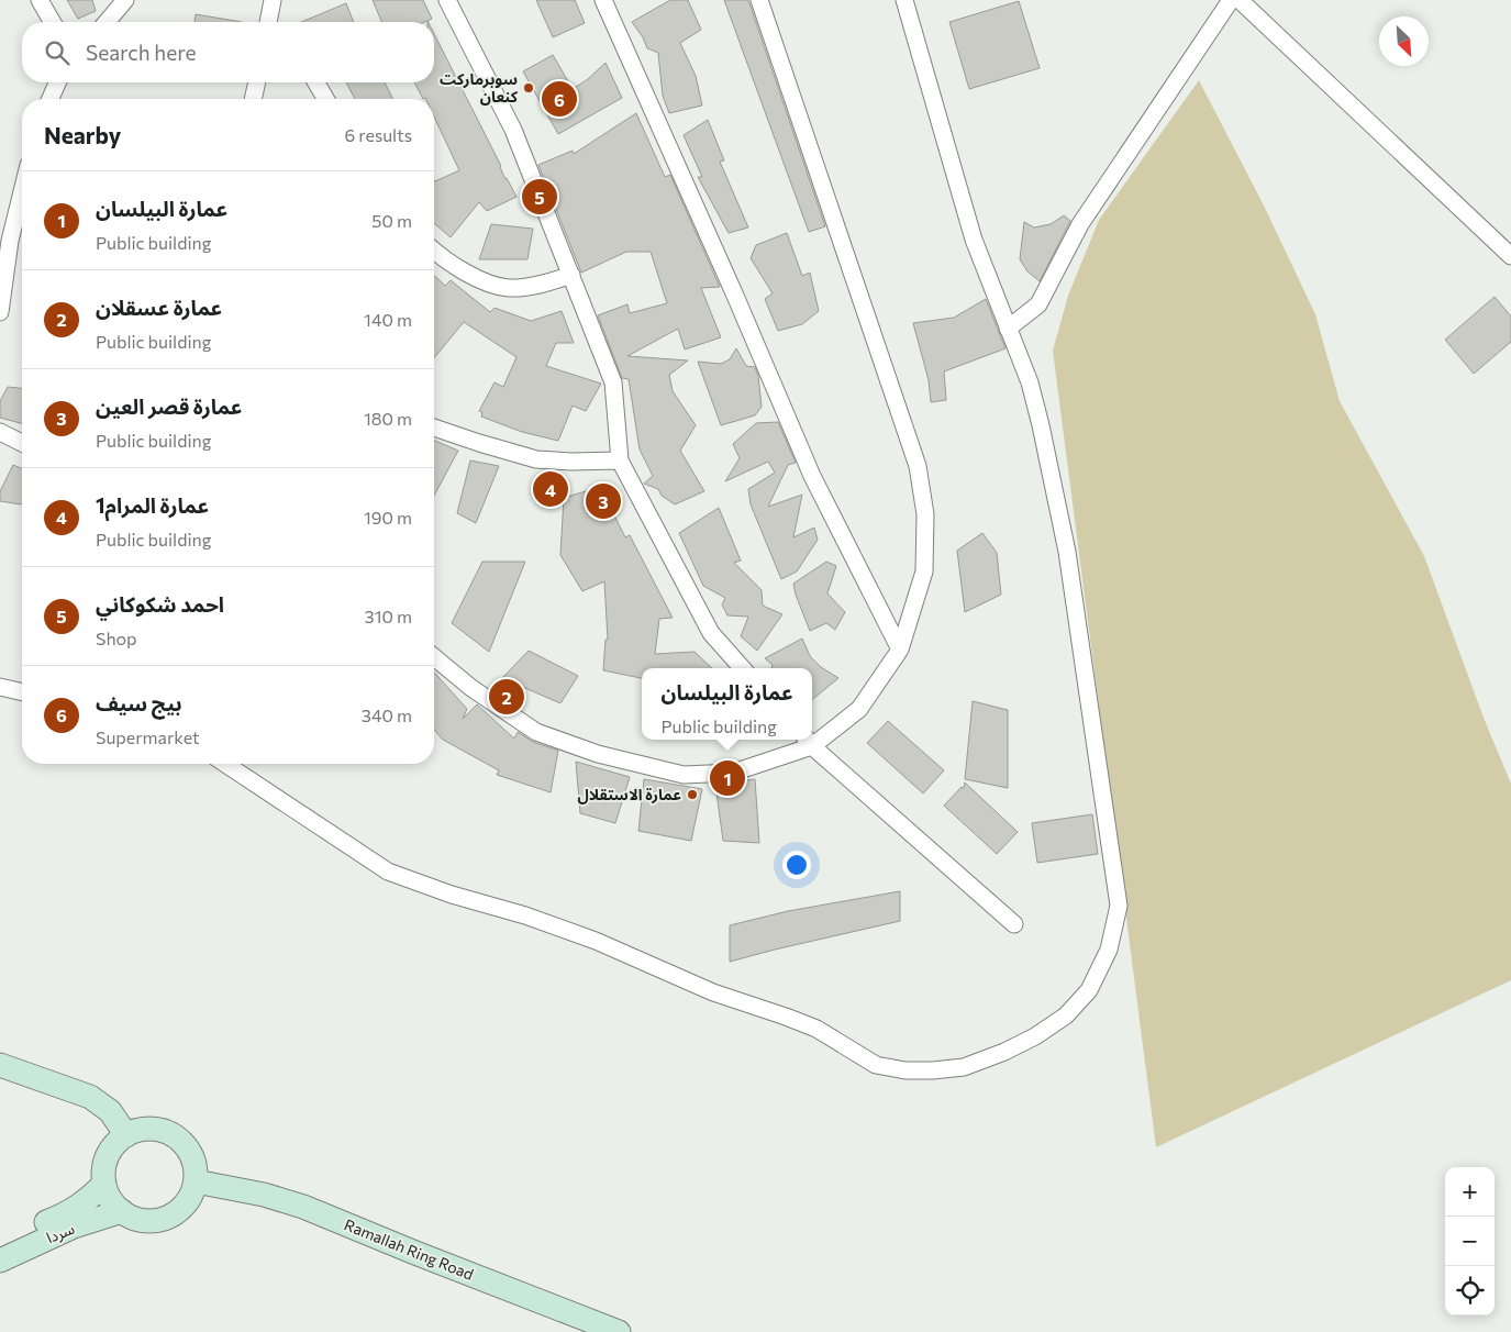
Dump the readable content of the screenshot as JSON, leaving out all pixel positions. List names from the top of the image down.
{
  "streets": {
    "street": ["سردا", "Ramallah Ring Road"]
  },
  "crossings": [
    ["سردا", "Ramallah Ring Road"]
  ],
  "places": ["سوبرماركت كنعان", "عمارة الاستقلال"],
  "north": "bottom right",
  "page": {
    "search": "Search here",
    "pins": [
      "6",
      "5",
      "4",
      "3",
      "2",
      "1"
    ],
    "heading": ["Nearby", "6 results"],
    "list": [
      {
        "mark": "1",
        "name": "عمارة البيلسان",
        "note": "Public building",
        "value": "50 m"
      },
      {
        "mark": "2",
        "name": "عمارة عسقلان",
        "note": "Public building",
        "value": "140 m"
      },
      {
        "mark": "3",
        "name": "عمارة قصر العين",
        "note": "Public building",
        "value": "180 m"
      },
      {
        "mark": "4",
        "name": "عمارة المرام1",
        "note": "Public building",
        "value": "190 m"
      },
      {
        "mark": "5",
        "name": "احمد شكوكاني",
        "note": "Shop",
        "value": "310 m"
      },
      {
        "mark": "6",
        "name": "بيج سيف",
        "note": "Supermarket",
        "value": "340 m"
      }
    ],
    "popup": ["عمارة البيلسان", "Public building"],
    "map_buttons": ["+", "−"]
  }
}
